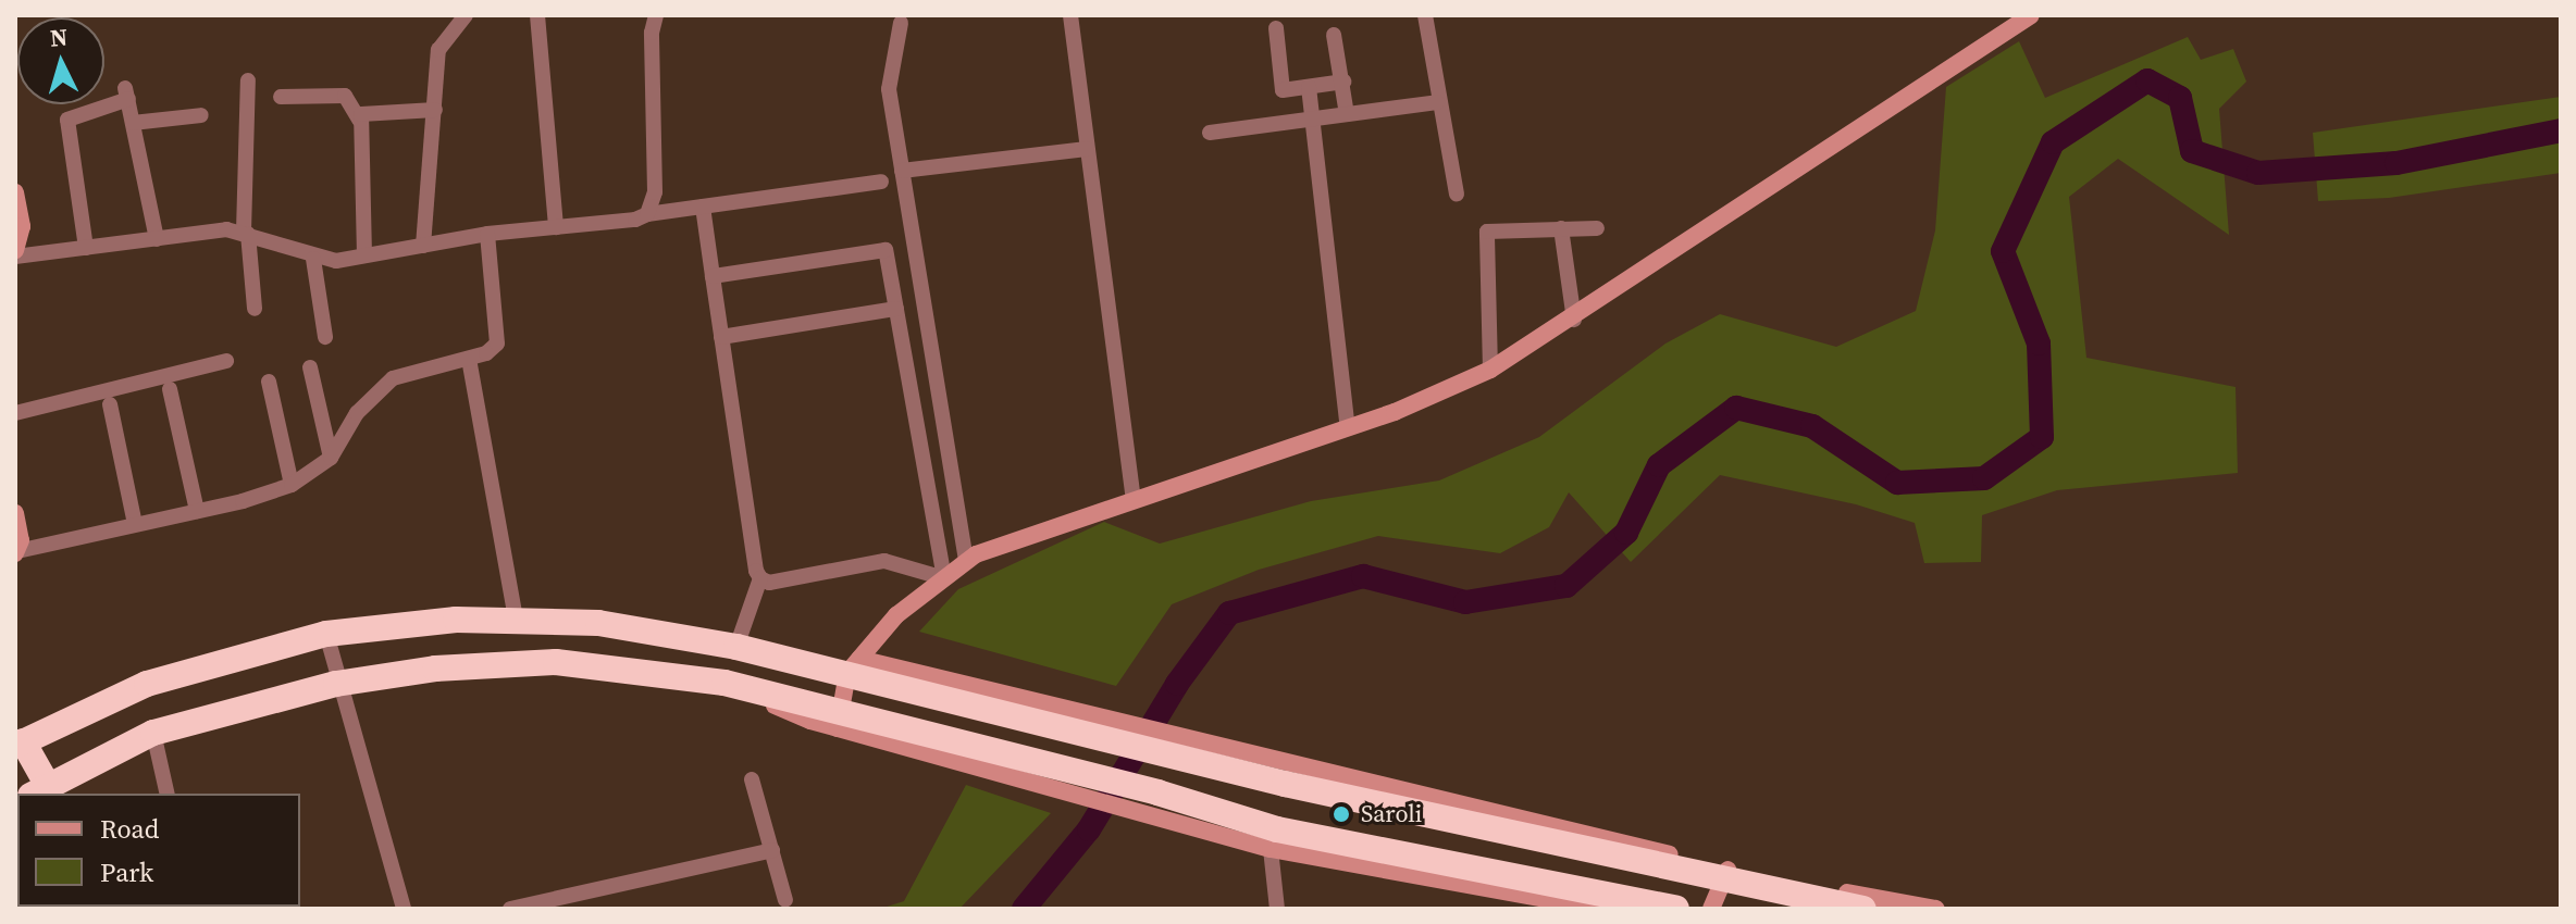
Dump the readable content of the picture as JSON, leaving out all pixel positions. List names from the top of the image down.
{
  "places": ["Saroli"],
  "legend": ["Road", "Park"],
  "north": "top"
}
